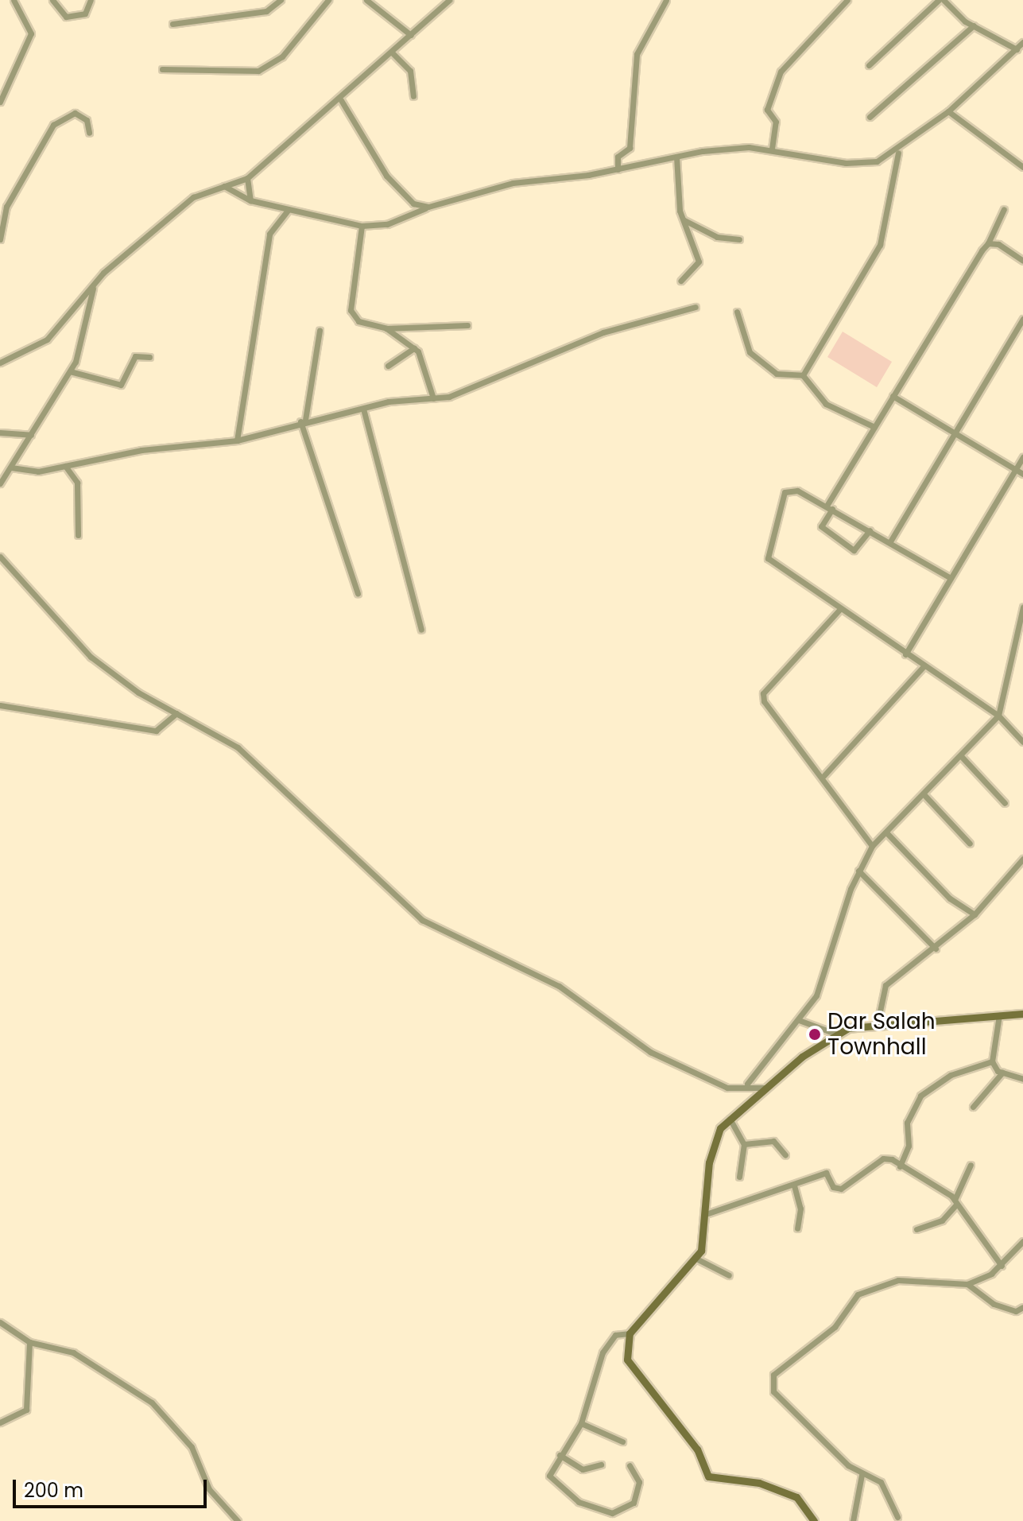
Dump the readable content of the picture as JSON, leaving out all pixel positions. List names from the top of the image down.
{
  "places": ["Dar Salah Townhall"],
  "scale_bar": "200 m"
}
